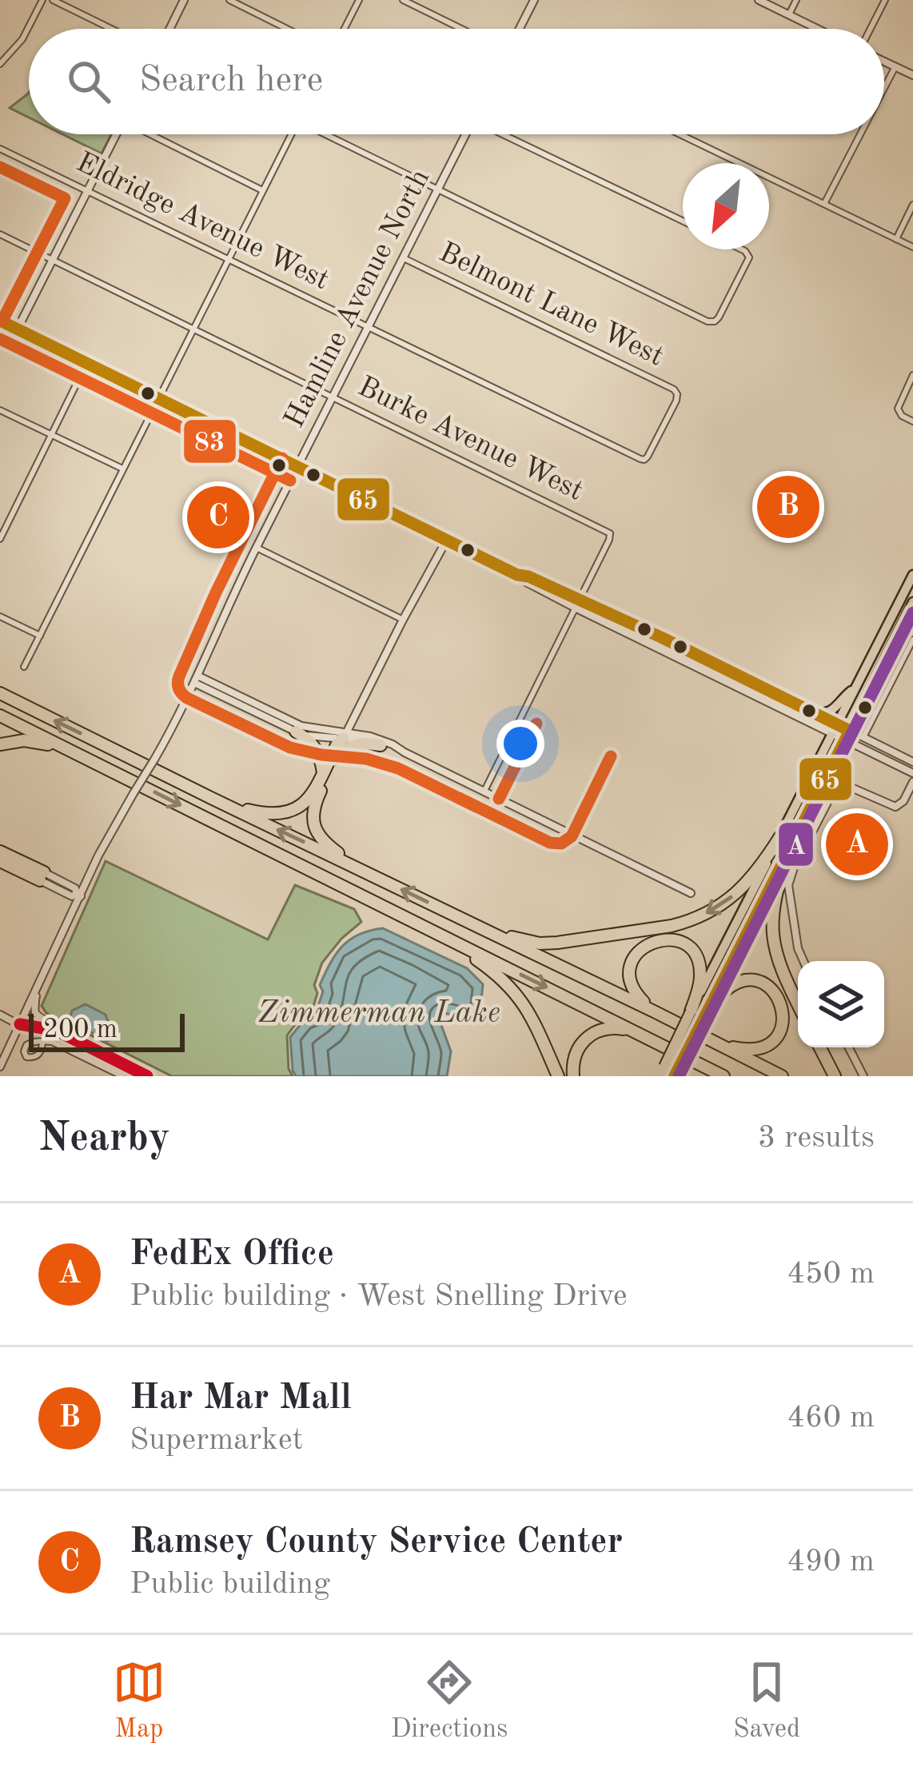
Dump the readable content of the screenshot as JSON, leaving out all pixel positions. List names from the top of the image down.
{
  "streets": {
    "street": [
      "Eldridge Avenue West",
      "Hamline Avenue North",
      "Belmont Lane West",
      "Burke Avenue West"
    ]
  },
  "crossings": [
    ["Eldridge Avenue West", "Hamline Avenue North"],
    ["Eldridge Avenue West", "Belmont Lane West"],
    ["Hamline Avenue North", "Belmont Lane West"],
    ["Hamline Avenue North", "Burke Avenue West"]
  ],
  "water": ["Zimmerman Lake"],
  "lines": ["transit line 83", "transit line 65", "transit line A"],
  "scale_bar": "200 m",
  "north": "bottom left",
  "page": {
    "search": "Search here",
    "pins": ["B", "C", "A"],
    "scale": "200 m",
    "heading": ["Nearby", "3 results"],
    "list": [
      {
        "mark": "A",
        "name": "FedEx Office",
        "note": "Public building · West Snelling Drive",
        "value": "450 m"
      },
      {
        "mark": "B",
        "name": "Har Mar Mall",
        "note": "Supermarket",
        "value": "460 m"
      },
      {
        "mark": "C",
        "name": "Ramsey County Service Center",
        "note": "Public building",
        "value": "490 m"
      }
    ],
    "nav": ["Map", "Directions", "Saved"]
  }
}
